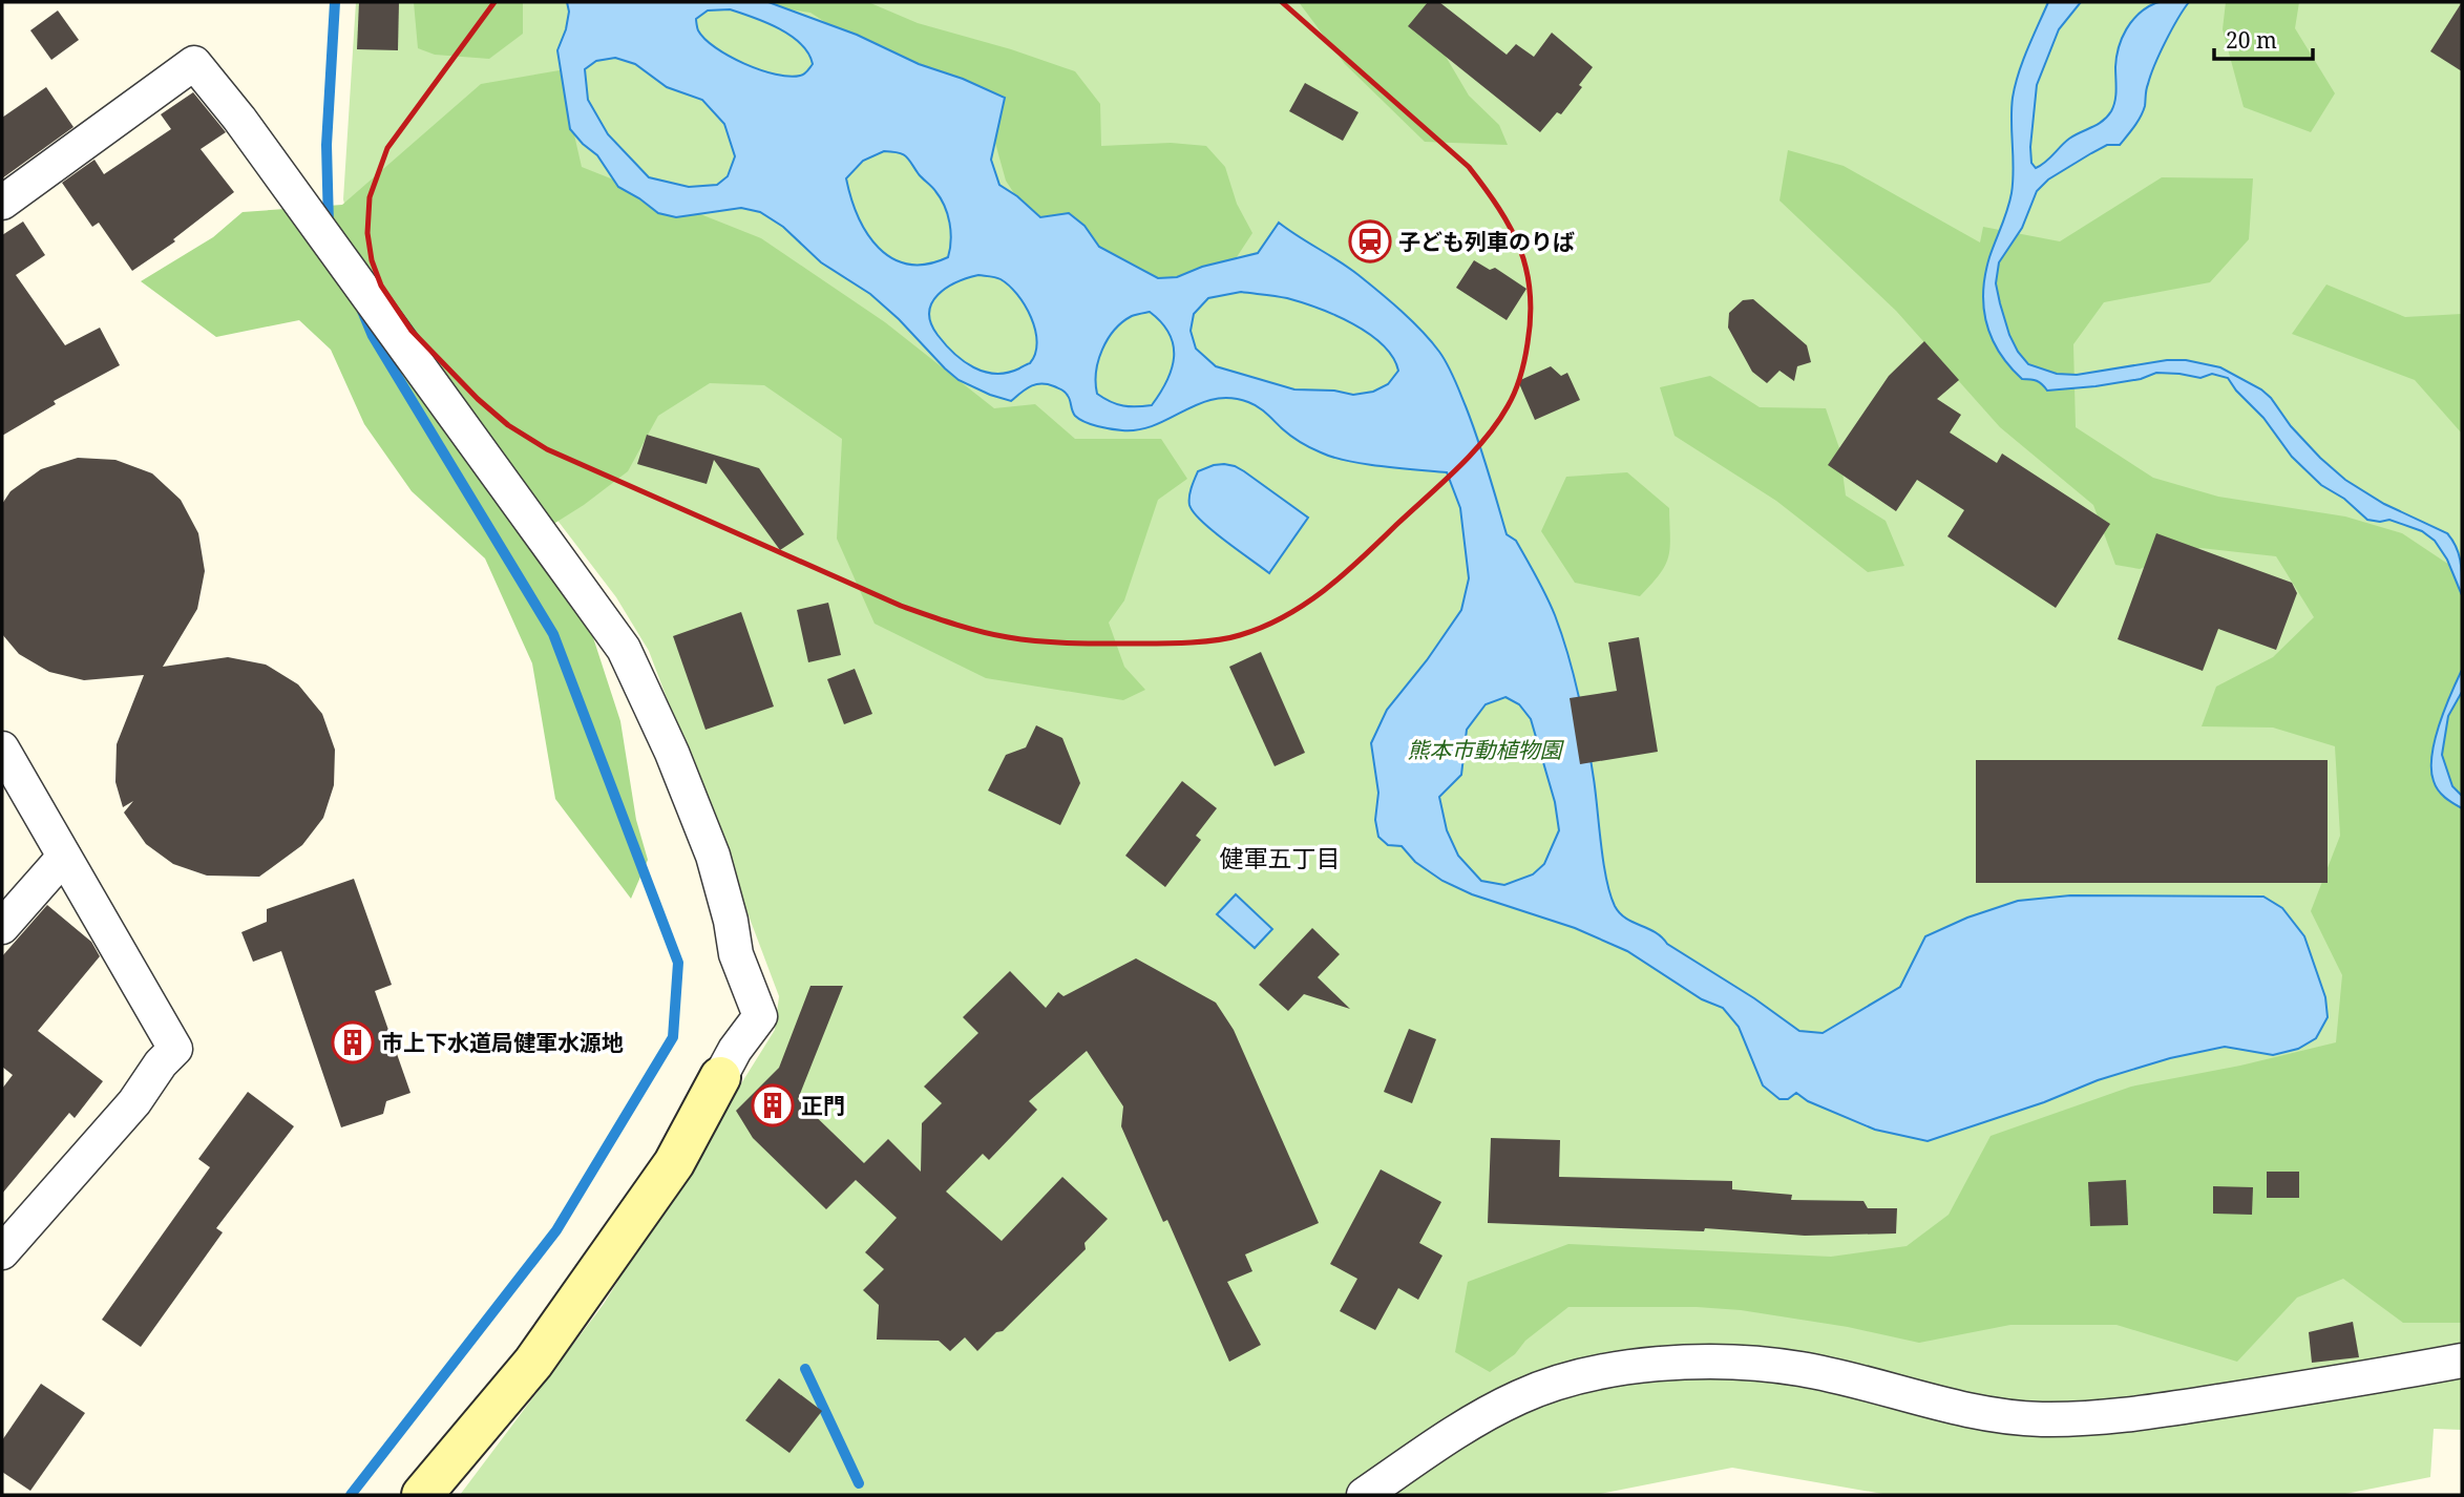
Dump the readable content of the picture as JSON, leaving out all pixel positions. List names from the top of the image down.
{
  "districts": ["健軍五丁目"],
  "parks": ["熊本市動植物園"],
  "places": {
    "station": ["子ども列車のりば"],
    "building": ["市上下水道局健軍水源地", "正門"]
  },
  "scale_bar": "20 m"
}
